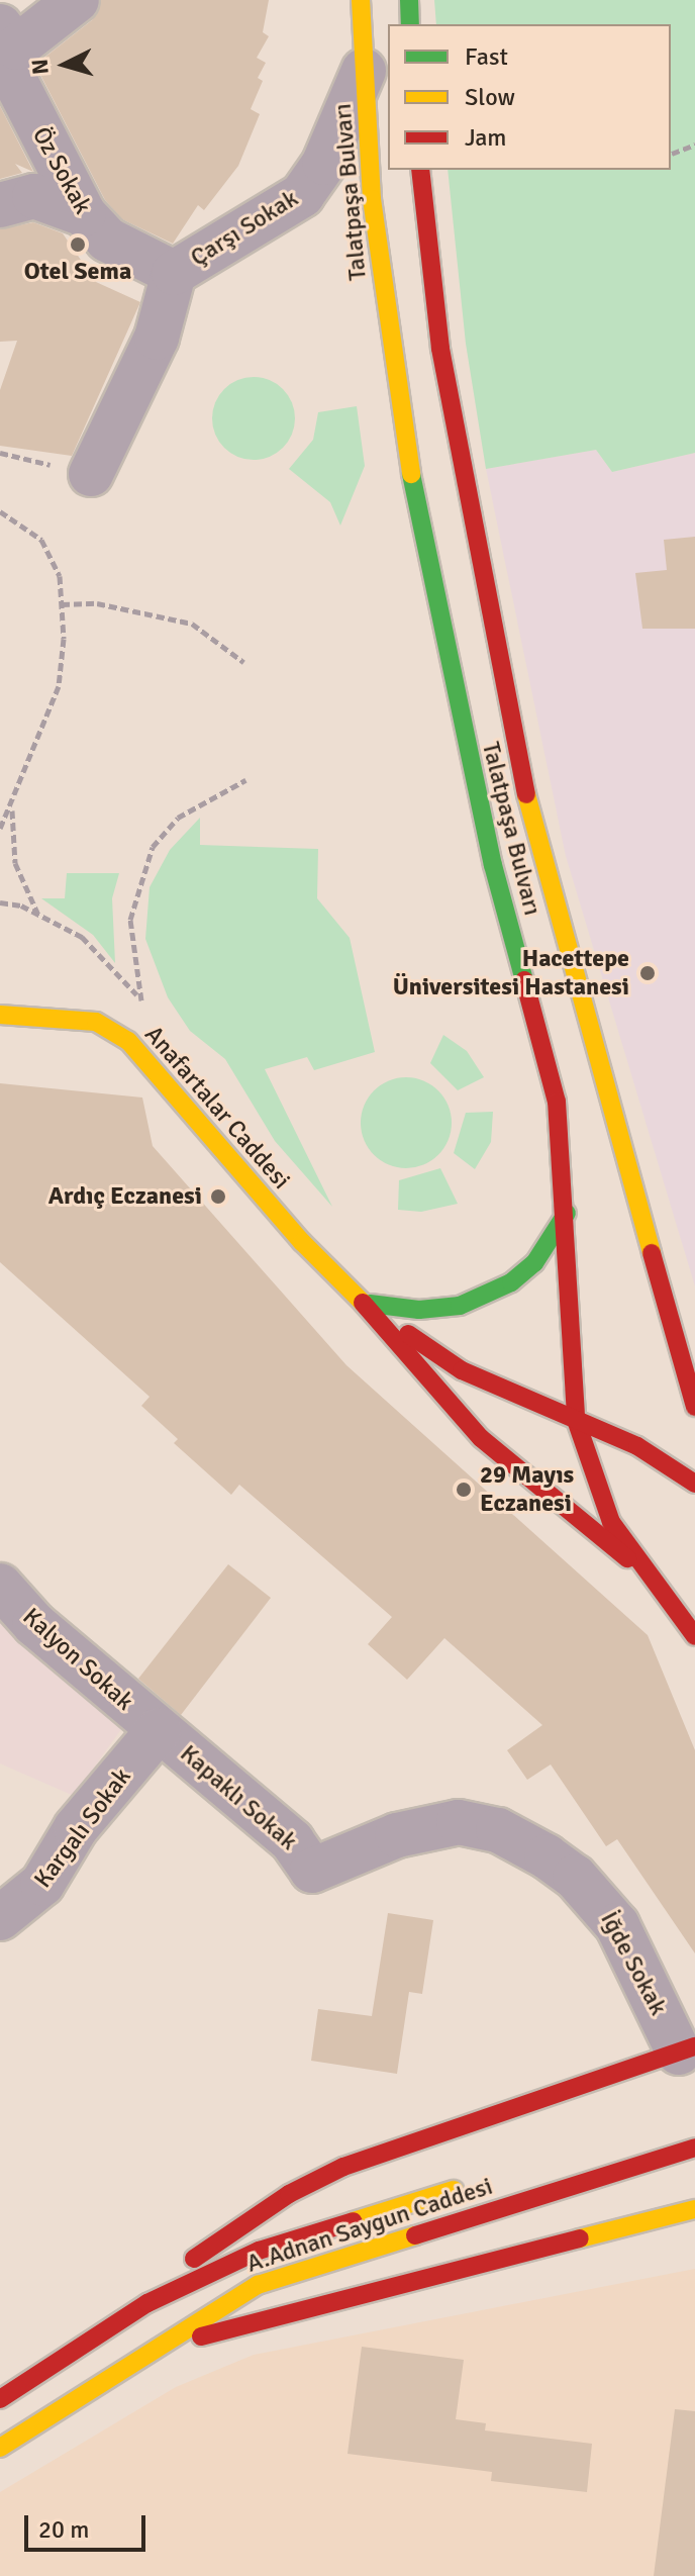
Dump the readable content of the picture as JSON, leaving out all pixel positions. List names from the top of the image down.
{
  "streets": {
    "main road": ["Talatpaşa Bulvarı", "Anafartalar Caddesi", "A.Adnan Saygun Caddesi"],
    "street": [
      "Öz Sokak",
      "Çarşı Sokak",
      "Kalyon Sokak",
      "Kapaklı Sokak",
      "Kargalı Sokak",
      "İğde Sokak"
    ]
  },
  "crossings": [
    ["Öz Sokak", "Çarşı Sokak"],
    ["Talatpaşa Bulvarı", "Çarşı Sokak"],
    ["Kalyon Sokak", "Kapaklı Sokak"],
    ["Kalyon Sokak", "Kargalı Sokak"],
    ["Kapaklı Sokak", "Kargalı Sokak"],
    ["Kapaklı Sokak", "İğde Sokak"]
  ],
  "places": [
    "Otel Sema",
    "Hacettepe Üniversitesi Hastanesi",
    "Ardıç Eczanesi",
    "29 Mayıs Eczanesi"
  ],
  "legend": ["Fast", "Slow", "Jam"],
  "scale_bar": "20 m",
  "north": "left"
}
